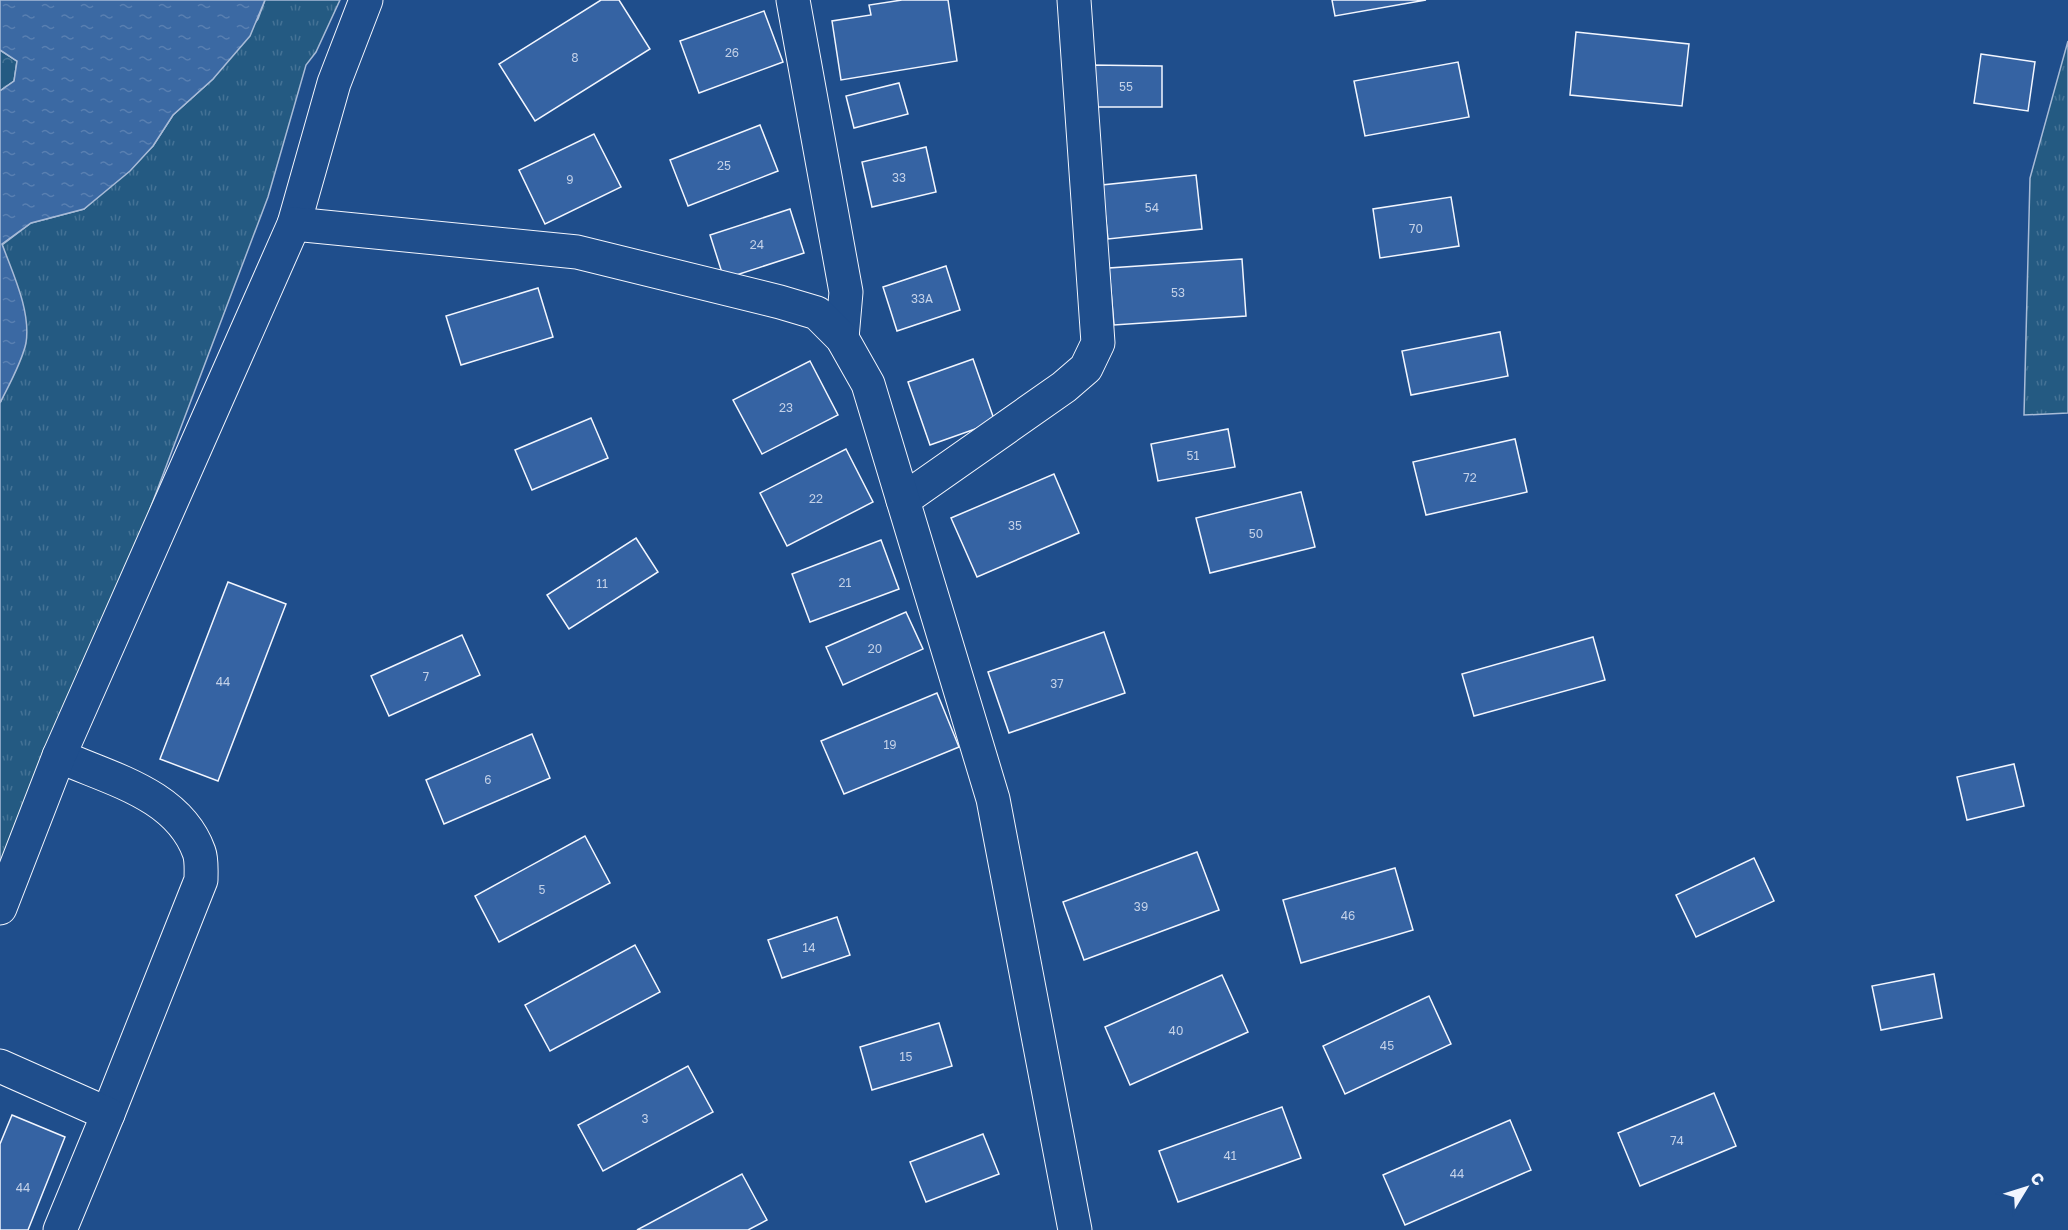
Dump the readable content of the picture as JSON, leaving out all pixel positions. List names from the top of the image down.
{
  "house_numbers": [
    "26",
    "8",
    "55",
    "25",
    "33",
    "9",
    "54",
    "70",
    "24",
    "53",
    "33А",
    "23",
    "51",
    "72",
    "22",
    "35",
    "50",
    "21",
    "11",
    "20",
    "7",
    "44",
    "37",
    "19",
    "6",
    "5",
    "39",
    "46",
    "14",
    "40",
    "45",
    "15",
    "3",
    "74",
    "41",
    "44",
    "44"
  ],
  "north": "top right"
}
